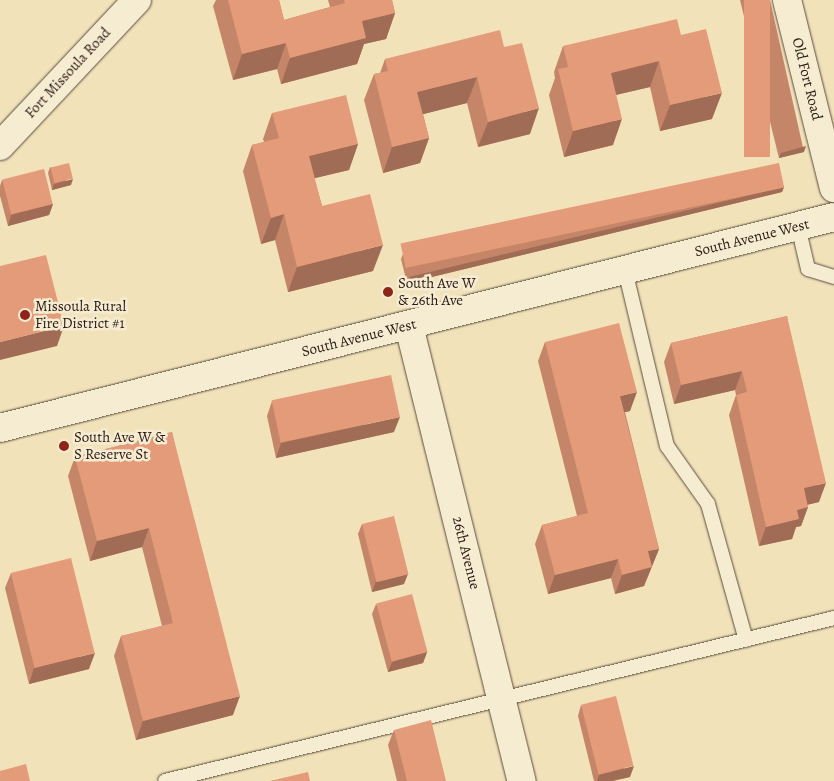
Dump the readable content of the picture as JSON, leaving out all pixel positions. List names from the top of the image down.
{
  "streets": {
    "street": [
      "Fort Missoula Road",
      "Old Fort Road",
      "South Avenue West",
      "26th Avenue"
    ]
  },
  "crossings": [
    ["South Avenue West", "26th Avenue"]
  ],
  "places": ["South Ave W & 26th Ave", "Missoula Rural Fire District #1", "South Ave W & S Reserve St"]
}
